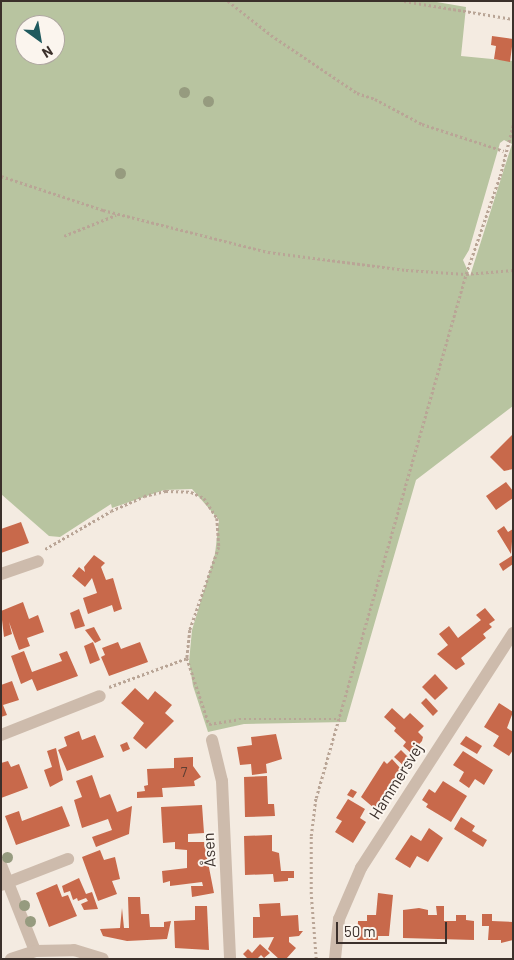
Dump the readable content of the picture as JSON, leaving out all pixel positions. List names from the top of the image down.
{
  "streets": {
    "street": ["Hammersvej", "Åsen"]
  },
  "house_numbers": ["7"],
  "scale_bar": "50 m",
  "north": "bottom right"
}
